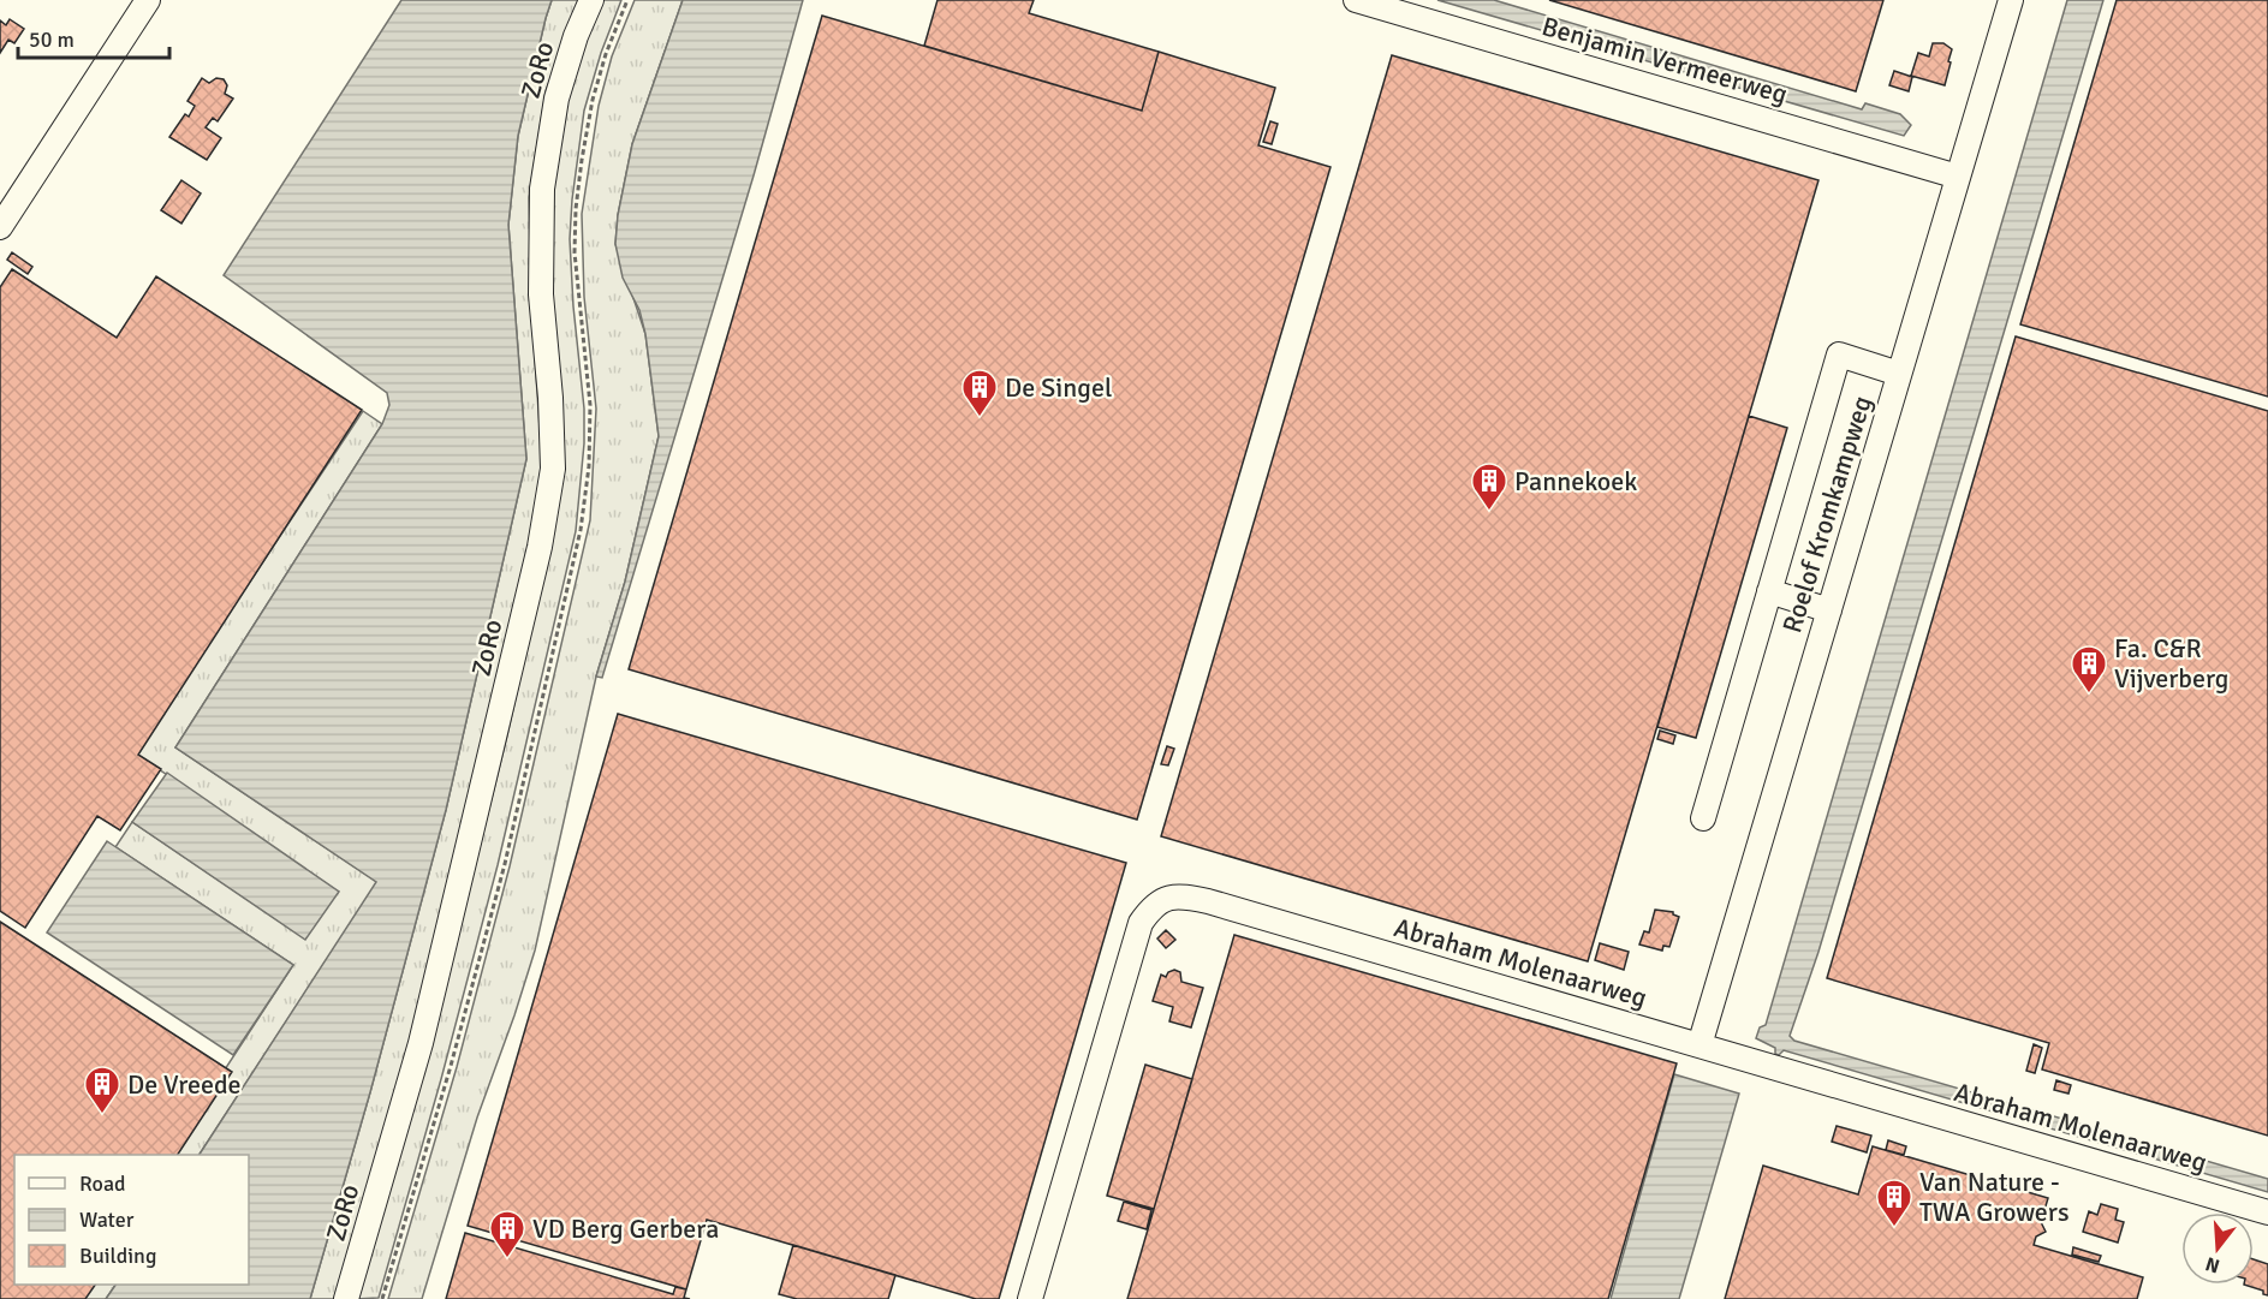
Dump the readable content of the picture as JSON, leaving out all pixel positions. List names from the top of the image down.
{
  "streets": {
    "street": [
      "Benjamin Vermeerweg",
      "ZoRo",
      "Roelof Kromkampweg",
      "Abraham Molenaarweg"
    ]
  },
  "crossings": [
    ["Benjamin Vermeerweg", "Roelof Kromkampweg"],
    ["Roelof Kromkampweg", "Abraham Molenaarweg"]
  ],
  "places": {
    "building": [
      "De Singel",
      "Pannekoek",
      "Fa. C&R Vijverberg",
      "De Vreede",
      "Van Nature - TWA Growers",
      "VD Berg Gerbera"
    ]
  },
  "legend": ["Road", "Water", "Building"],
  "scale_bar": "50 m",
  "north": "bottom"
}
